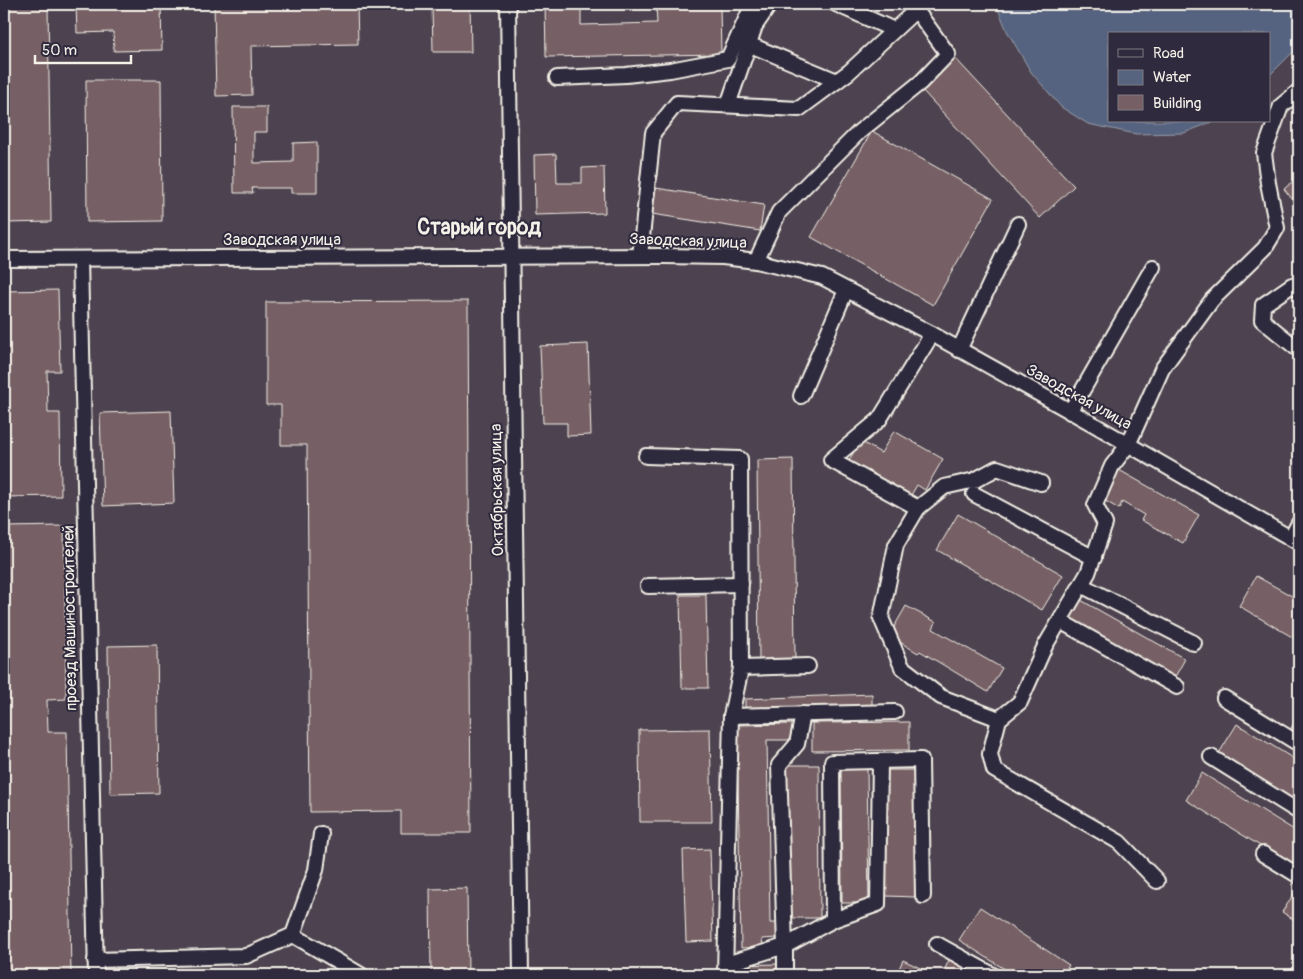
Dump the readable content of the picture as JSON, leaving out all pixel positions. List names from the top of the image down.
{
  "streets": {
    "street": ["Заводская улица", "Октябрьская улица", "проезд Машиностроителей"]
  },
  "crossings": [
    ["Заводская улица", "Октябрьская улица"],
    ["Заводская улица", "проезд Машиностроителей"]
  ],
  "districts": ["Старый город"],
  "legend": ["Road", "Water", "Building"],
  "scale_bar": "50 m"
}
